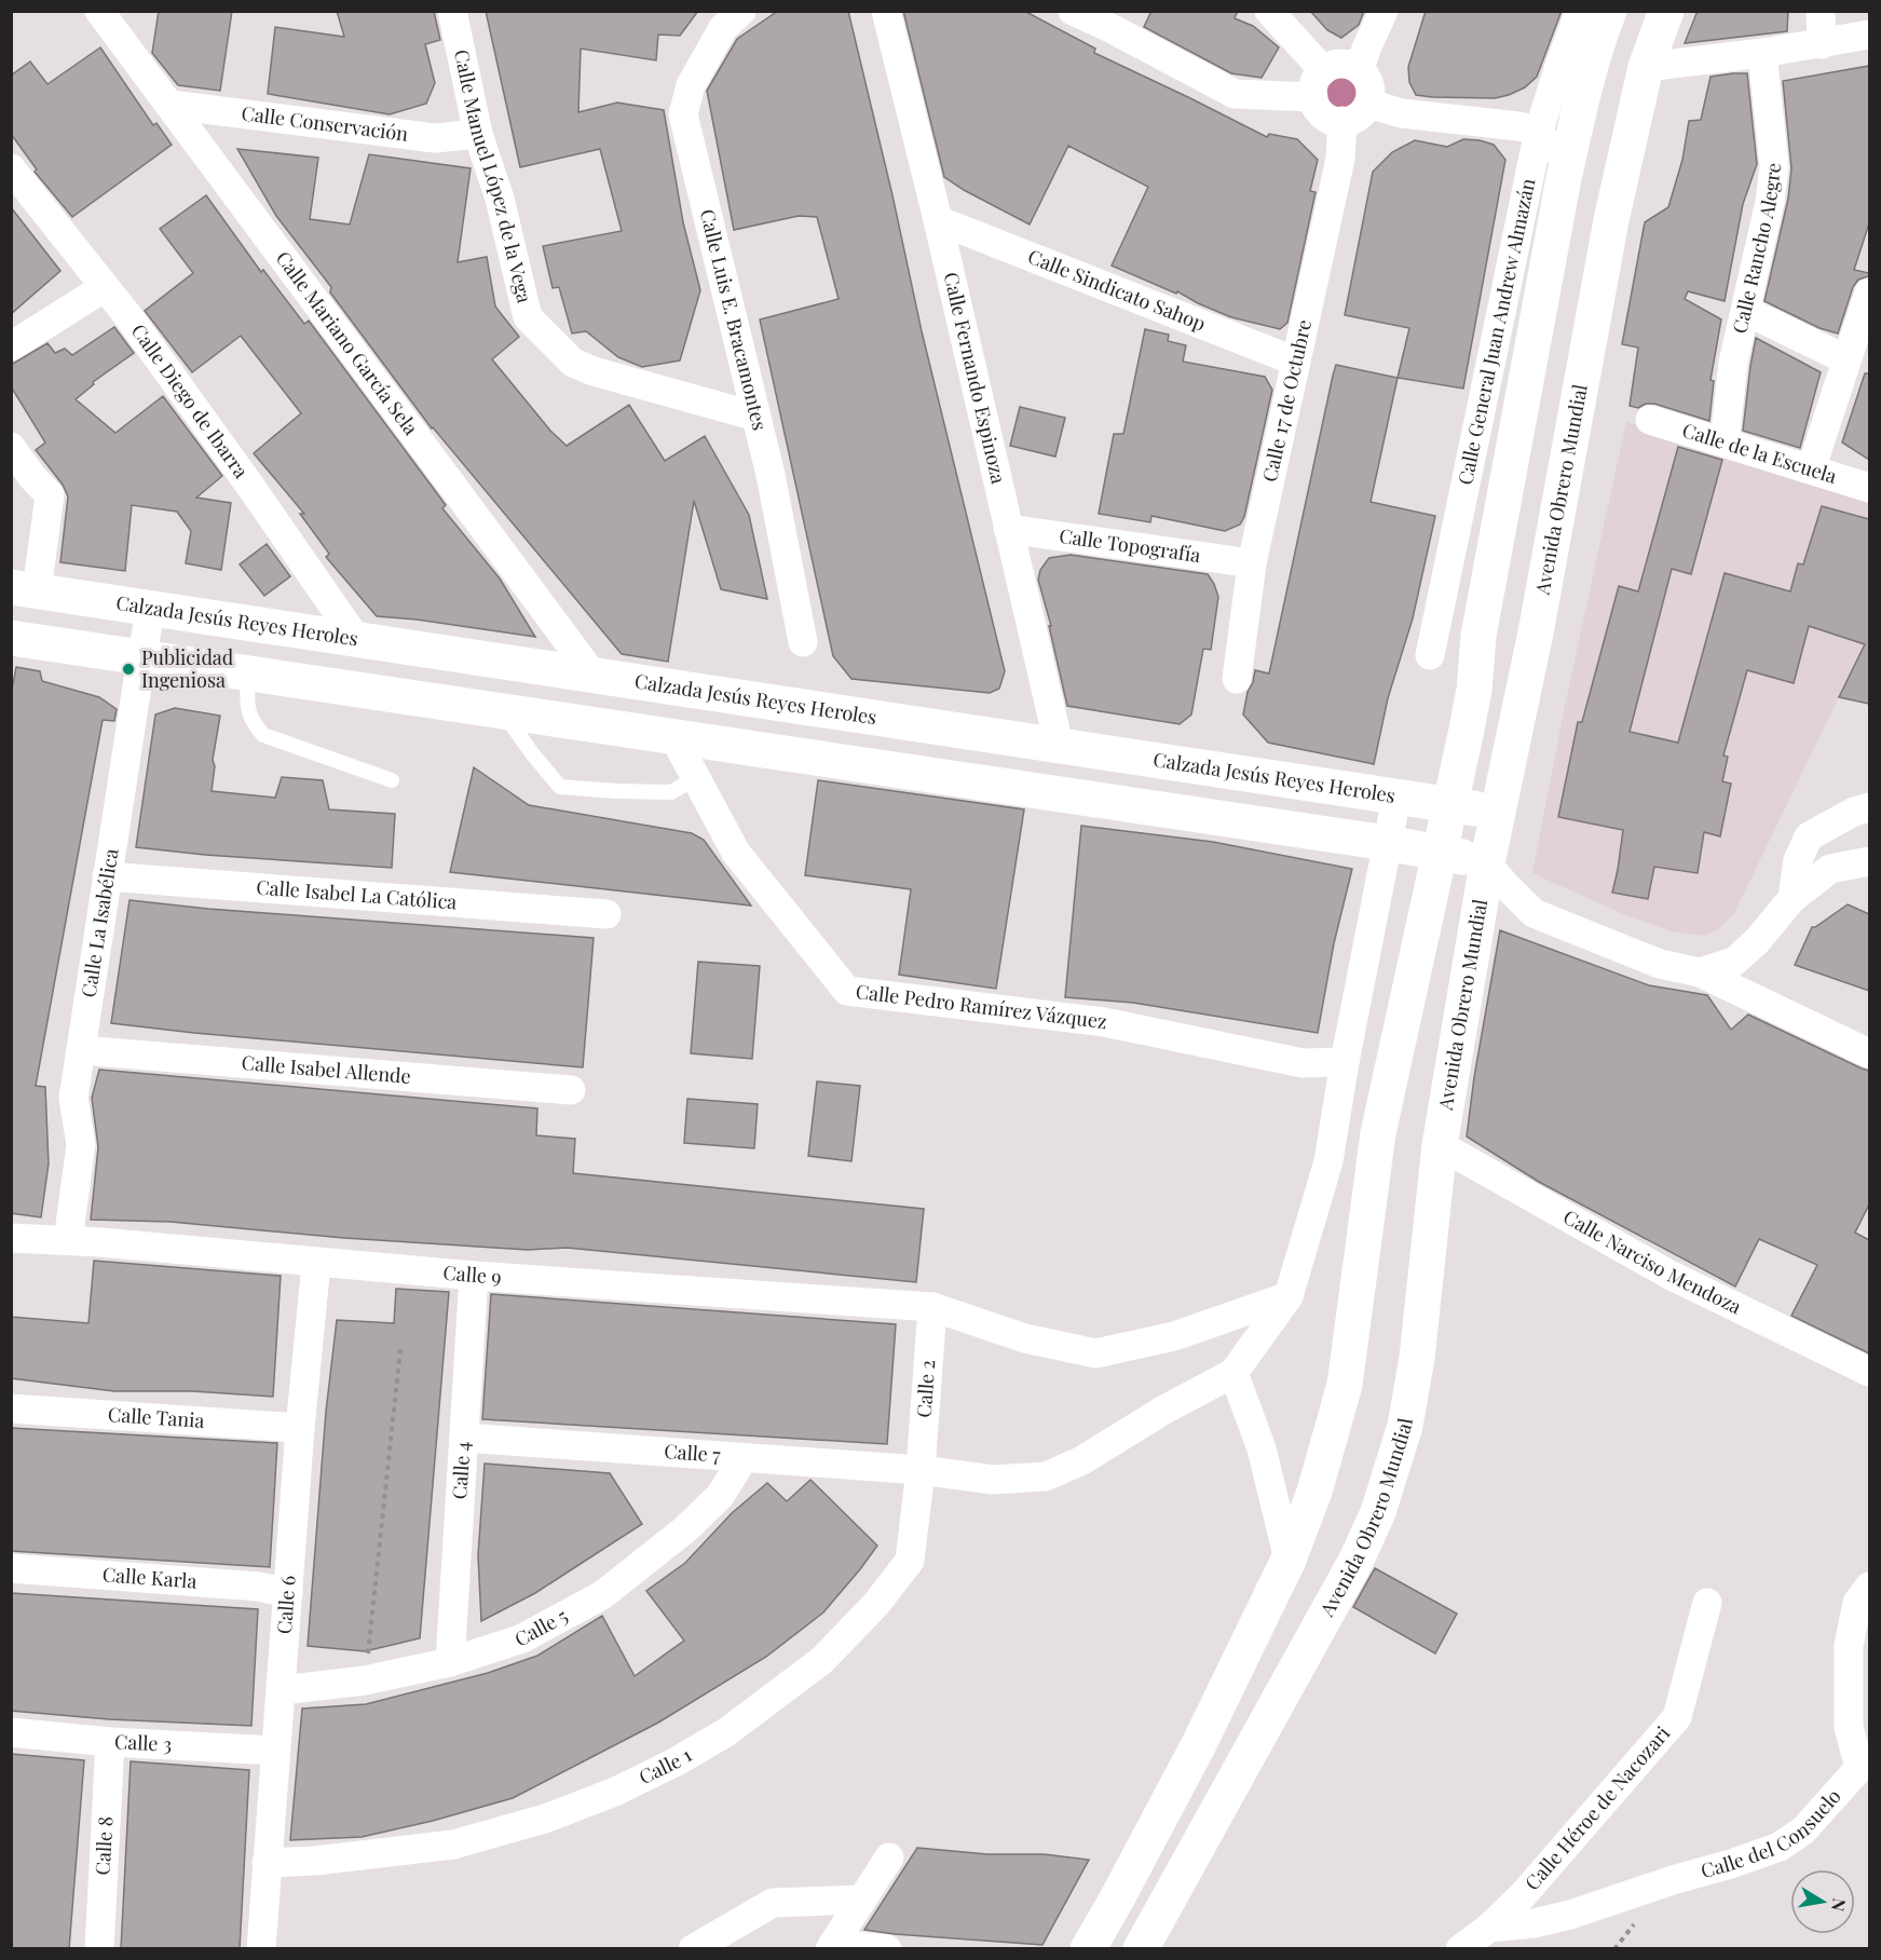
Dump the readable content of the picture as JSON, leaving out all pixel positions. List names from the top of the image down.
{
  "streets": {
    "main road": ["Avenida Obrero Mundial", "Calzada Jesús Reyes Heroles"],
    "street": [
      "Calle Conservación",
      "Calle Manuel López de la Vega",
      "Calle Rancho Alegre",
      "Calle Sindicato Sahop",
      "Calle Luis E. Bracamontes",
      "Calle General Juan Andrew Almazán",
      "Calle Mariano García Sela",
      "Calle Fernando Espinoza",
      "Calle 17 de Octubre",
      "Calle Diego de Ibarra",
      "Calle de la Escuela",
      "Calle Topografía",
      "Calle Isabel La Católica",
      "Calle La Isabélica",
      "Calle Pedro Ramírez Vázquez",
      "Calle Isabel Allende",
      "Calle Narciso Mendoza",
      "Calle 9",
      "Calle 2",
      "Calle Tania",
      "Calle 7",
      "Calle 4",
      "Calle Karla",
      "Calle 6",
      "Calle 5",
      "Calle 3",
      "Calle 1",
      "Calle Héroe de Nacozari",
      "Calle del Consuelo",
      "Calle 8"
    ]
  },
  "crossings": [
    ["Calle Conservación", "Calle Manuel López de la Vega"],
    ["Calle Conservación", "Calle Mariano García Sela"],
    ["Calle Manuel López de la Vega", "Calle Luis E. Bracamontes"],
    ["Calle Rancho Alegre", "Calle de la Escuela"],
    ["Calle Sindicato Sahop", "Calle Fernando Espinoza"],
    ["Calle Sindicato Sahop", "Calle 17 de Octubre"],
    ["Calle Mariano García Sela", "Calzada Jesús Reyes Heroles"],
    ["Calle Fernando Espinoza", "Calle Topografía"],
    ["Calle Fernando Espinoza", "Calzada Jesús Reyes Heroles"],
    ["Calle 17 de Octubre", "Calle Topografía"],
    ["Calle Diego de Ibarra", "Calzada Jesús Reyes Heroles"],
    ["Avenida Obrero Mundial", "Calzada Jesús Reyes Heroles"],
    ["Avenida Obrero Mundial", "Calle Narciso Mendoza"],
    ["Calzada Jesús Reyes Heroles", "Calle La Isabélica"],
    ["Calle Isabel La Católica", "Calle La Isabélica"],
    ["Calle La Isabélica", "Calle Isabel Allende"],
    ["Calle La Isabélica", "Calle 9"],
    ["Calle 9", "Calle 2"],
    ["Calle 9", "Calle 4"],
    ["Calle 9", "Calle 6"],
    ["Calle 2", "Calle 7"],
    ["Calle 2", "Calle 1"],
    ["Calle Tania", "Calle 6"],
    ["Calle 7", "Calle 4"],
    ["Calle 7", "Calle 5"],
    ["Calle 7", "Calle 1"],
    ["Calle 4", "Calle 5"],
    ["Calle Karla", "Calle 6"],
    ["Calle 6", "Calle 5"],
    ["Calle 6", "Calle 3"],
    ["Calle 6", "Calle 1"],
    ["Calle 3", "Calle 8"],
    ["Calle Héroe de Nacozari", "Calle del Consuelo"]
  ],
  "places": ["Publicidad Ingeniosa"],
  "north": "right"
}
